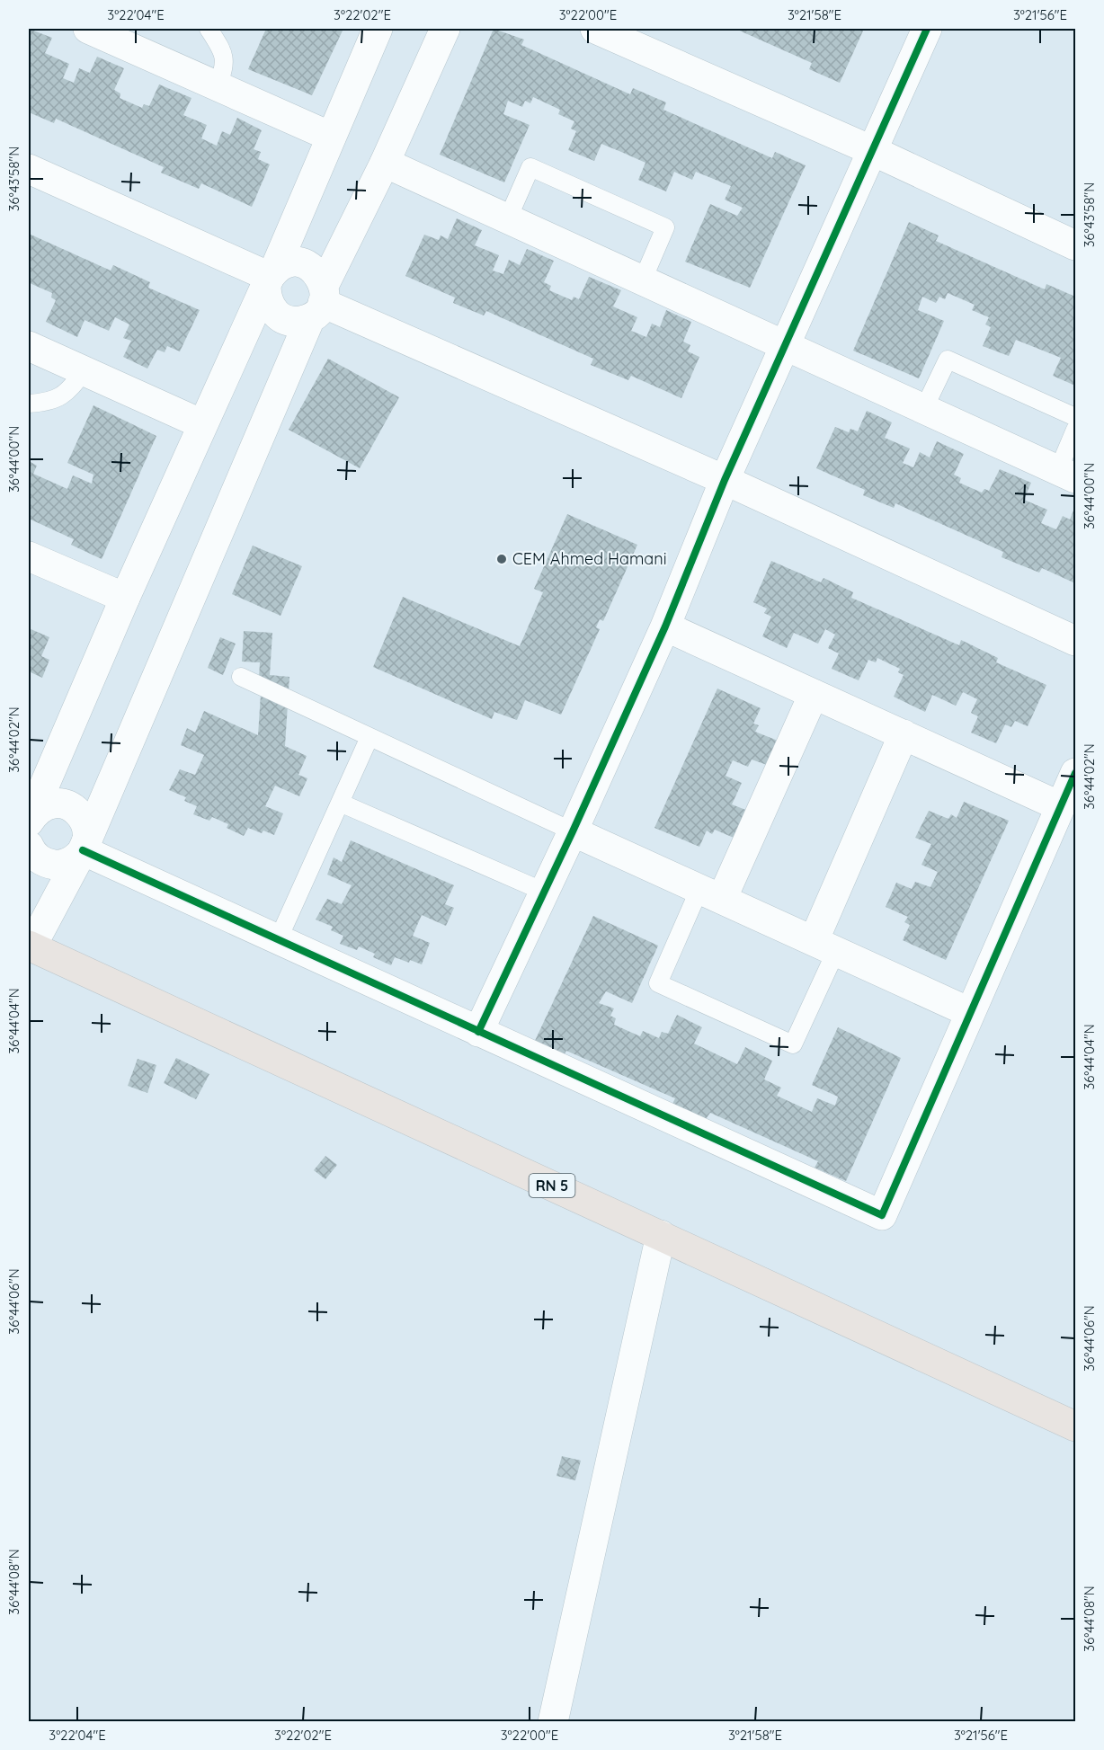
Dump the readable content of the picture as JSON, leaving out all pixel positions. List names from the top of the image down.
{
  "streets": {
    "main road": ["RN 5"]
  },
  "places": ["CEM Ahmed Hamani"],
  "coordinates": [
    "3°22'04\"E",
    "3°22'02\"E",
    "3°22'00\"E",
    "3°21'58\"E",
    "3°21'56\"E",
    "36°43'58\"N",
    "36°44'00\"N",
    "36°44'02\"N",
    "36°44'04\"N",
    "36°44'06\"N",
    "36°44'08\"N"
  ]
}
